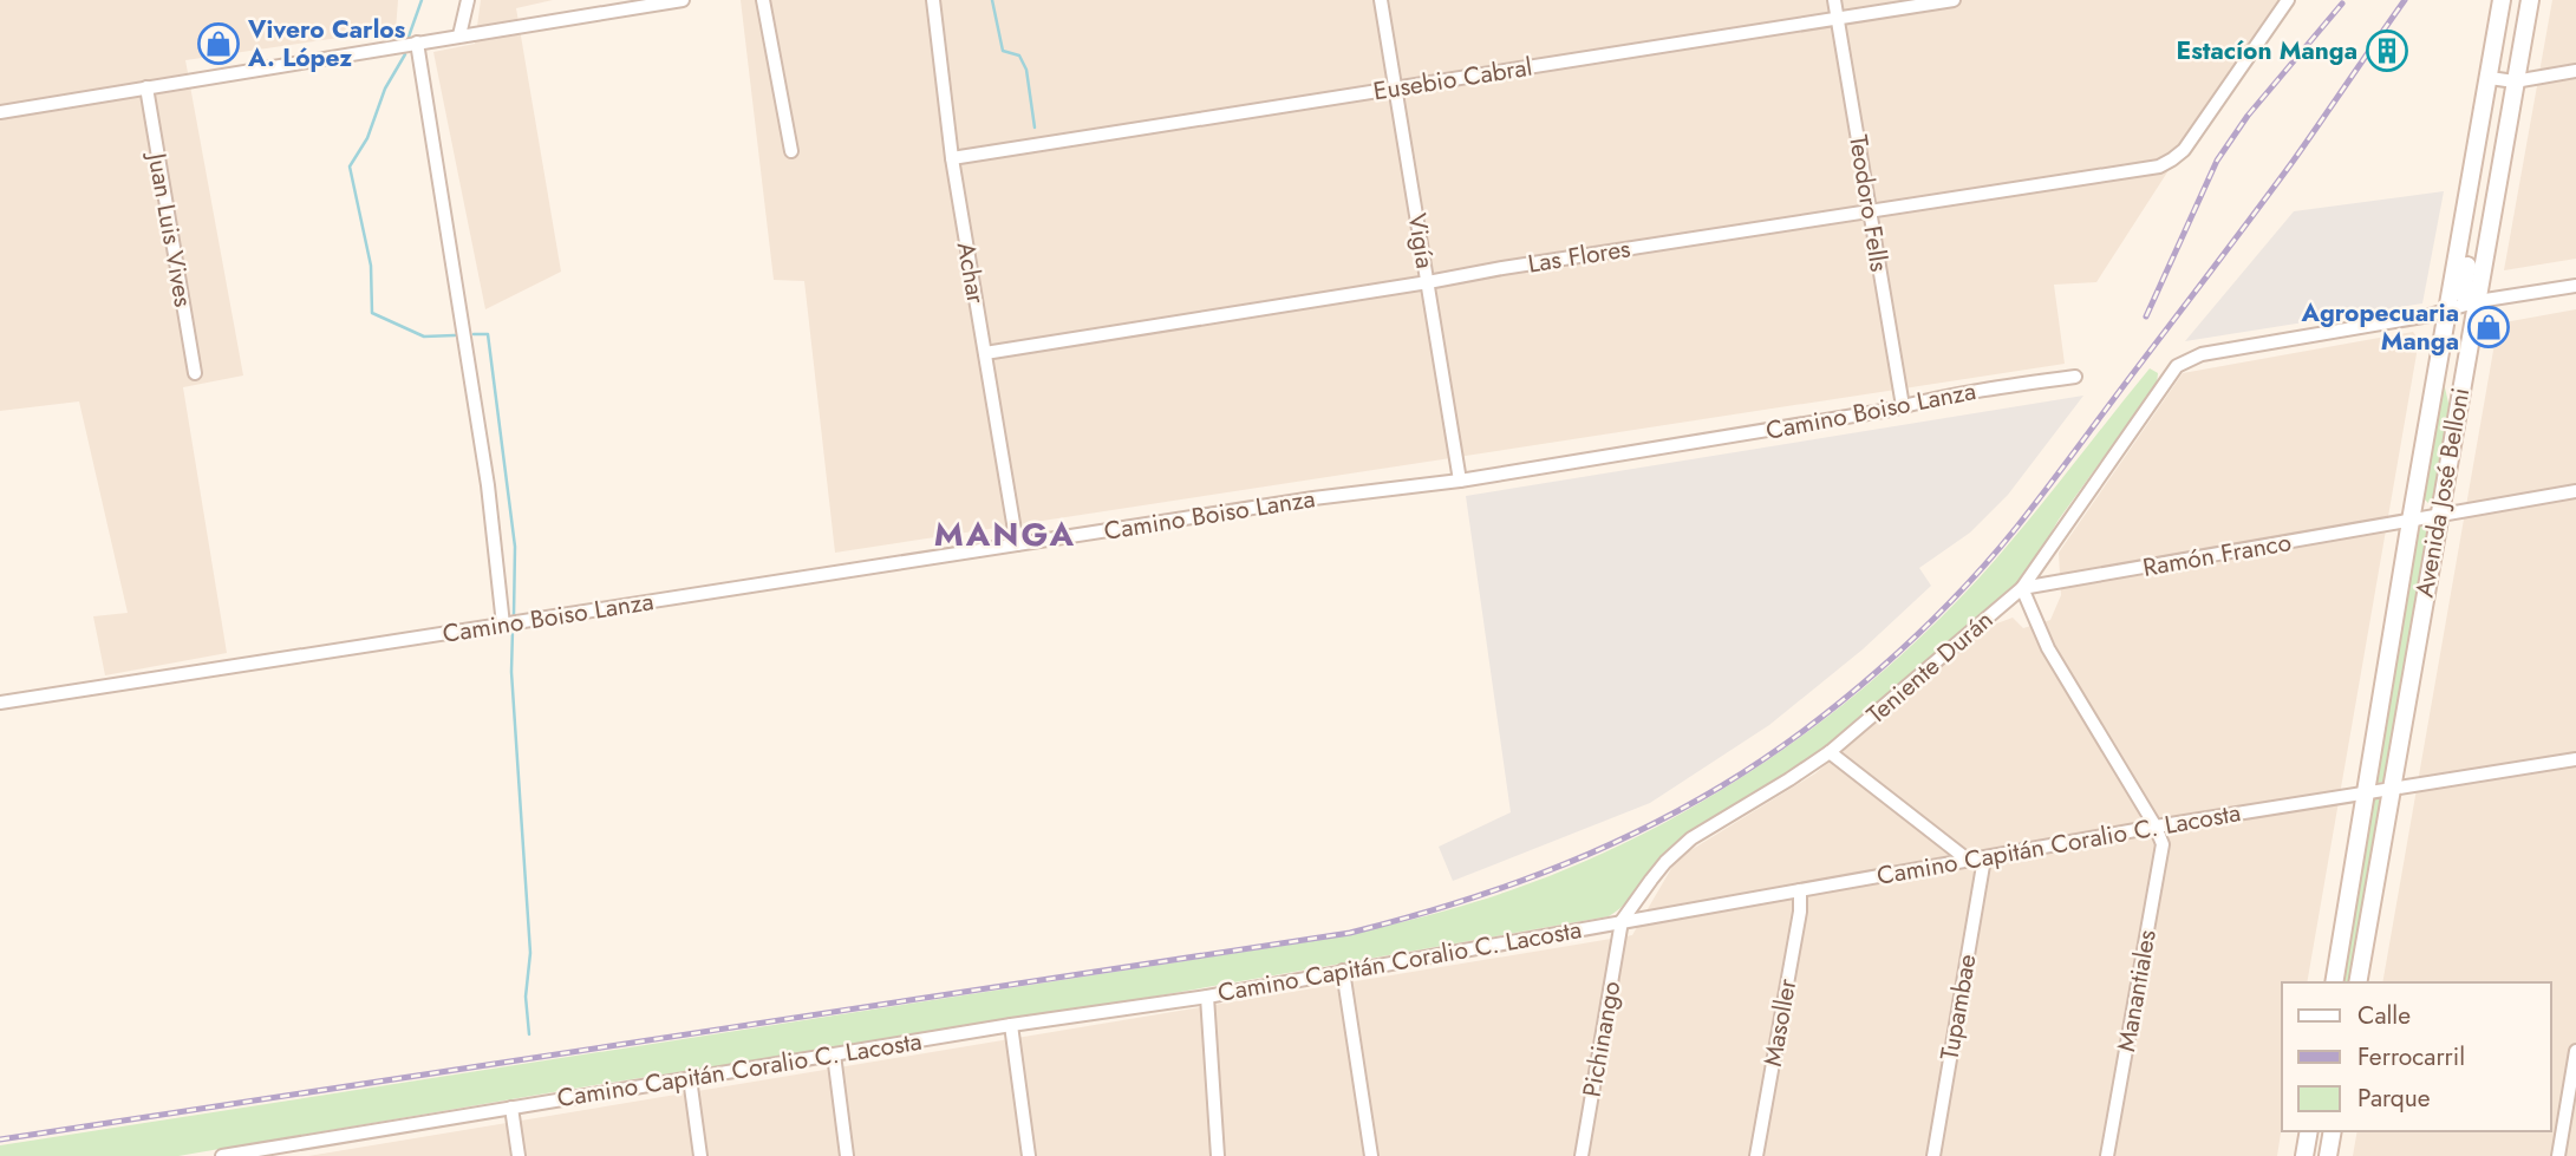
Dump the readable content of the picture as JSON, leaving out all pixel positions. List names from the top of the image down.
{
  "streets": {
    "main road": ["Avenida José Belloni"],
    "street": [
      "Eusebio Cabral",
      "Teodoro Fells",
      "Juan Luis Vives",
      "Vigía",
      "Las Flores",
      "Achar",
      "Camino Boiso Lanza",
      "Ramón Franco",
      "Teniente Durán",
      "Camino Capitán Coralio C. Lacosta",
      "Manantiales",
      "Tupambae",
      "Masoller",
      "Pichinango"
    ]
  },
  "crossings": [
    ["Eusebio Cabral", "Teodoro Fells"],
    ["Eusebio Cabral", "Vigía"],
    ["Eusebio Cabral", "Achar"],
    ["Teodoro Fells", "Las Flores"],
    ["Teodoro Fells", "Camino Boiso Lanza"],
    ["Vigía", "Las Flores"],
    ["Vigía", "Camino Boiso Lanza"],
    ["Las Flores", "Achar"],
    ["Achar", "Camino Boiso Lanza"],
    ["Avenida José Belloni", "Ramón Franco"],
    ["Avenida José Belloni", "Teniente Durán"],
    ["Avenida José Belloni", "Camino Capitán Coralio C. Lacosta"],
    ["Ramón Franco", "Teniente Durán"],
    ["Teniente Durán", "Camino Capitán Coralio C. Lacosta"],
    ["Teniente Durán", "Pichinango"],
    ["Camino Capitán Coralio C. Lacosta", "Manantiales"],
    ["Camino Capitán Coralio C. Lacosta", "Tupambae"],
    ["Camino Capitán Coralio C. Lacosta", "Masoller"],
    ["Camino Capitán Coralio C. Lacosta", "Pichinango"]
  ],
  "districts": ["MANGA"],
  "places": {
    "shop": ["Vivero Carlos A. López", "Agropecuaria Manga"],
    "building": ["Estacíon Manga"]
  },
  "legend": ["Calle", "Ferrocarril", "Parque"]
}
